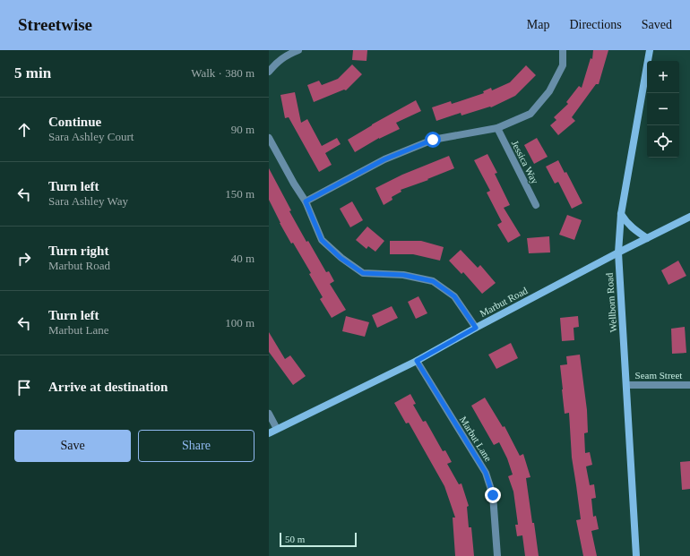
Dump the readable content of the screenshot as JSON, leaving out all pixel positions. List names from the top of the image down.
{
  "streets": {
    "street": [
      "Jessica Way",
      "Marbut Road",
      "Wellborn Road",
      "Seam Street",
      "Marbut Lane"
    ]
  },
  "crossings": [
    ["Marbut Road", "Wellborn Road"],
    ["Marbut Road", "Marbut Lane"],
    ["Wellborn Road", "Seam Street"]
  ],
  "scale_bar": "50 m",
  "page": {
    "header": "Streetwise",
    "nav": ["Map", "Directions", "Saved"],
    "heading": ["5 min", "Walk · 380 m"],
    "map_buttons": ["+", "−"],
    "list": [
      ["Continue", "Sara Ashley Court", "90 m"],
      ["Turn left", "Sara Ashley Way", "150 m"],
      ["Turn right", "Marbut Road", "40 m"],
      ["Turn left", "Marbut Lane", "100 m"],
      "Arrive at destination"
    ],
    "buttons": ["Save", "Share"],
    "scale": "50 m"
  }
}
